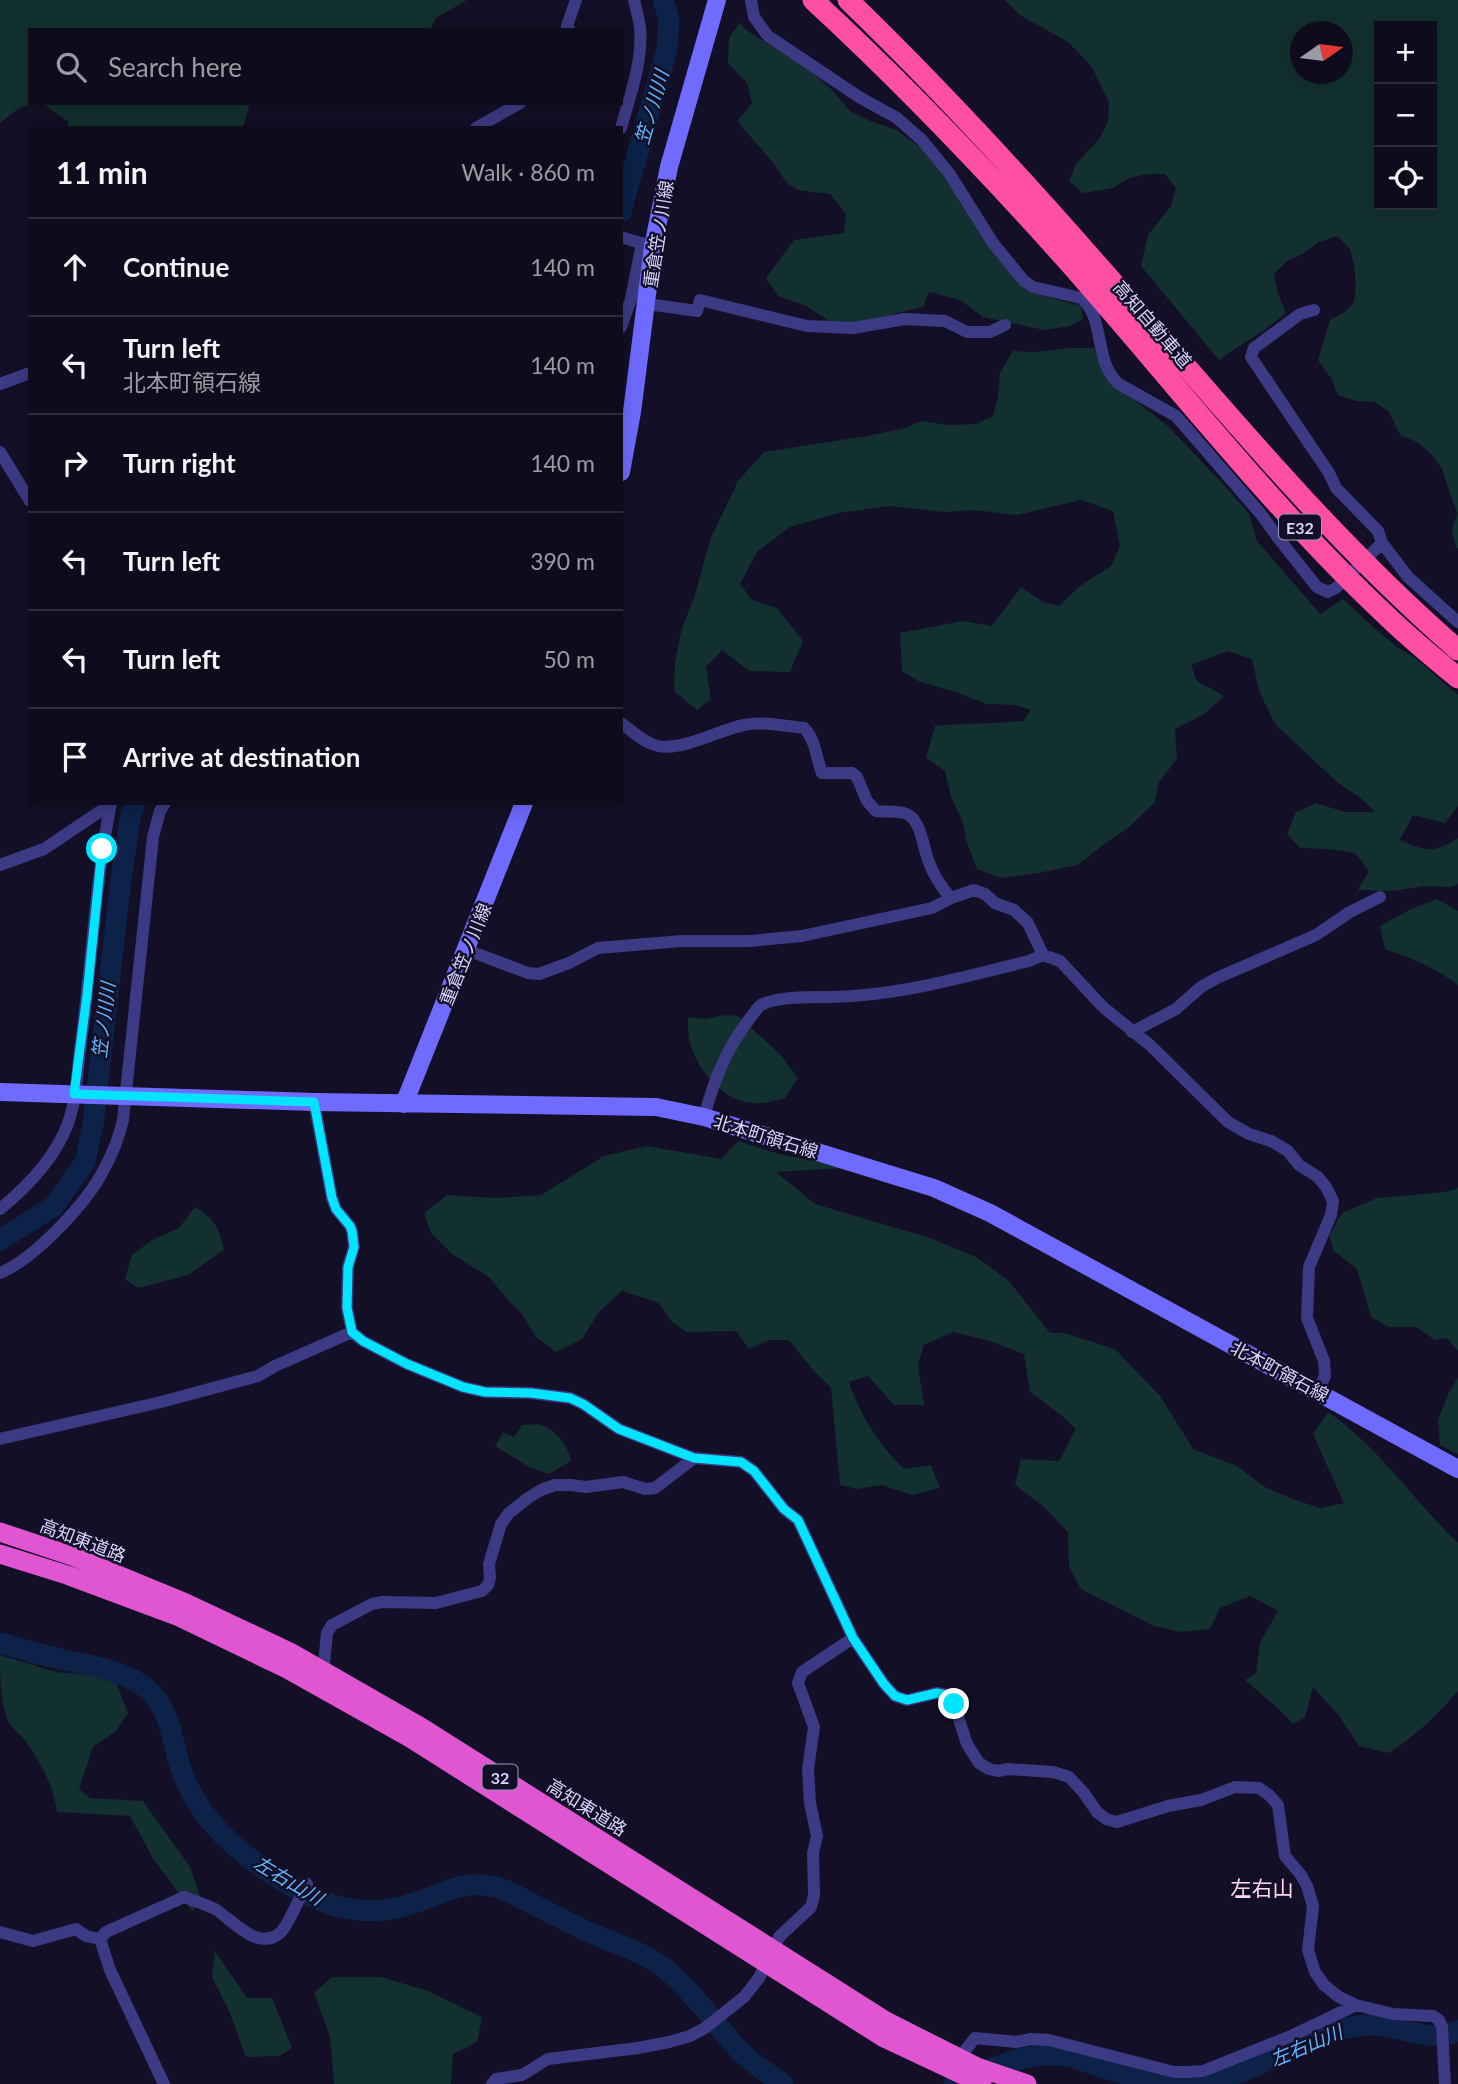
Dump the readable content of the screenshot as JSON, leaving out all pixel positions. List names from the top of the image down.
{
  "streets": {
    "highway": [
      "高知自動車道",
      "E32",
      "高知東道路",
      "32"
    ],
    "main road": ["重倉笠ノ川線", "北本町領石線"]
  },
  "crossings": [
    ["重倉笠ノ川線", "北本町領石線"]
  ],
  "districts": ["左右山"],
  "water": ["笠ノ川川", "左右山川"],
  "north": "right",
  "page": {
    "map_buttons": ["+", "−"],
    "search": "Search here",
    "heading": ["11 min", "Walk · 860 m"],
    "list": [
      ["Continue", "140 m"],
      ["Turn left", "北本町領石線", "140 m"],
      ["Turn right", "140 m"],
      ["Turn left", "390 m"],
      ["Turn left", "50 m"],
      "Arrive at destination"
    ]
  }
}
